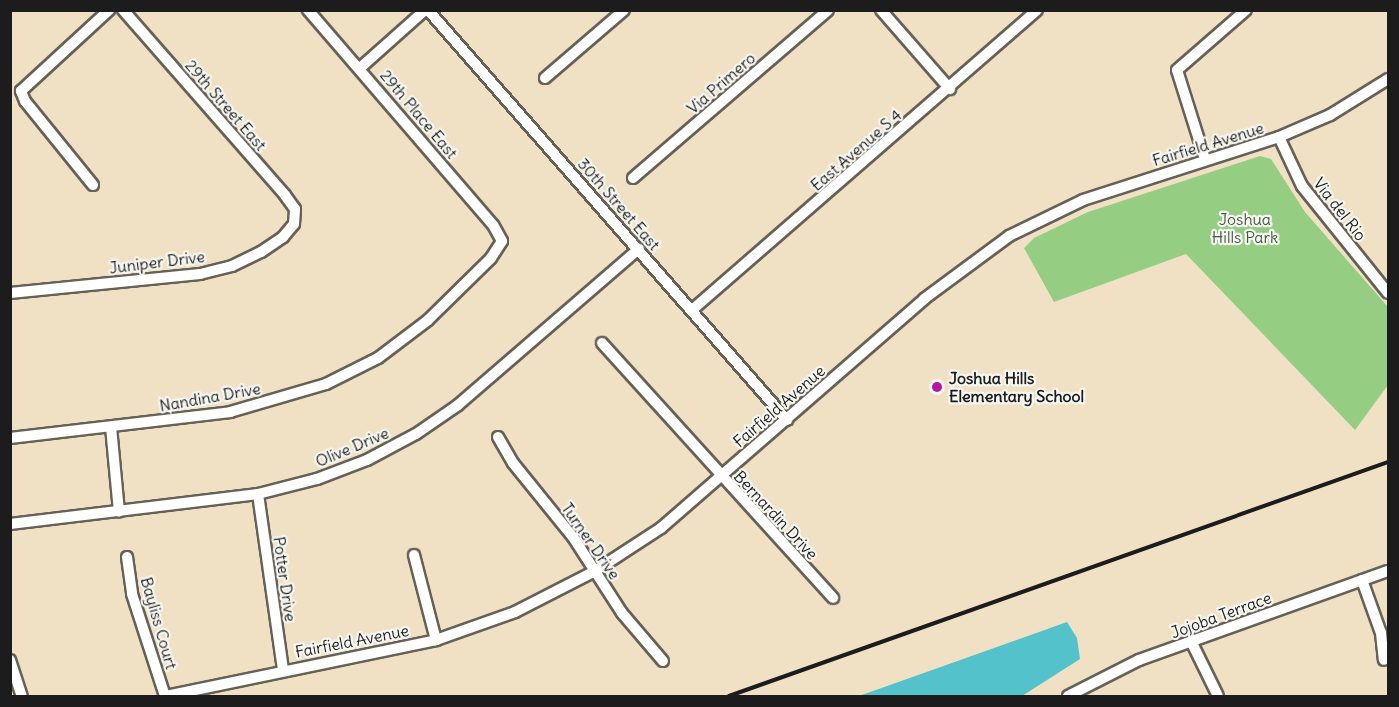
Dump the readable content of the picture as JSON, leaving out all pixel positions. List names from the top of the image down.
{
  "streets": {
    "street": [
      "Via Primero",
      "29th Street East",
      "29th Place East",
      "Fairfield Avenue",
      "East Avenue S 4",
      "30th Street East",
      "Via del Rio",
      "Juniper Drive",
      "Nandina Drive",
      "Olive Drive",
      "Bernardin Drive",
      "Turner Drive",
      "Potter Drive",
      "Jojoba Terrace",
      "Bayliss Court"
    ]
  },
  "crossings": [
    ["29th Street East", "Juniper Drive"],
    ["29th Place East", "Nandina Drive"],
    ["Fairfield Avenue", "30th Street East"],
    ["Fairfield Avenue", "Via del Rio"],
    ["Fairfield Avenue", "Bernardin Drive"],
    ["Fairfield Avenue", "Turner Drive"],
    ["Fairfield Avenue", "Potter Drive"],
    ["Fairfield Avenue", "Bayliss Court"],
    ["East Avenue S 4", "30th Street East"],
    ["30th Street East", "Olive Drive"],
    ["Olive Drive", "Potter Drive"]
  ],
  "parks": ["Joshua Hills Park"],
  "places": ["Joshua Hills Elementary School"]
}
